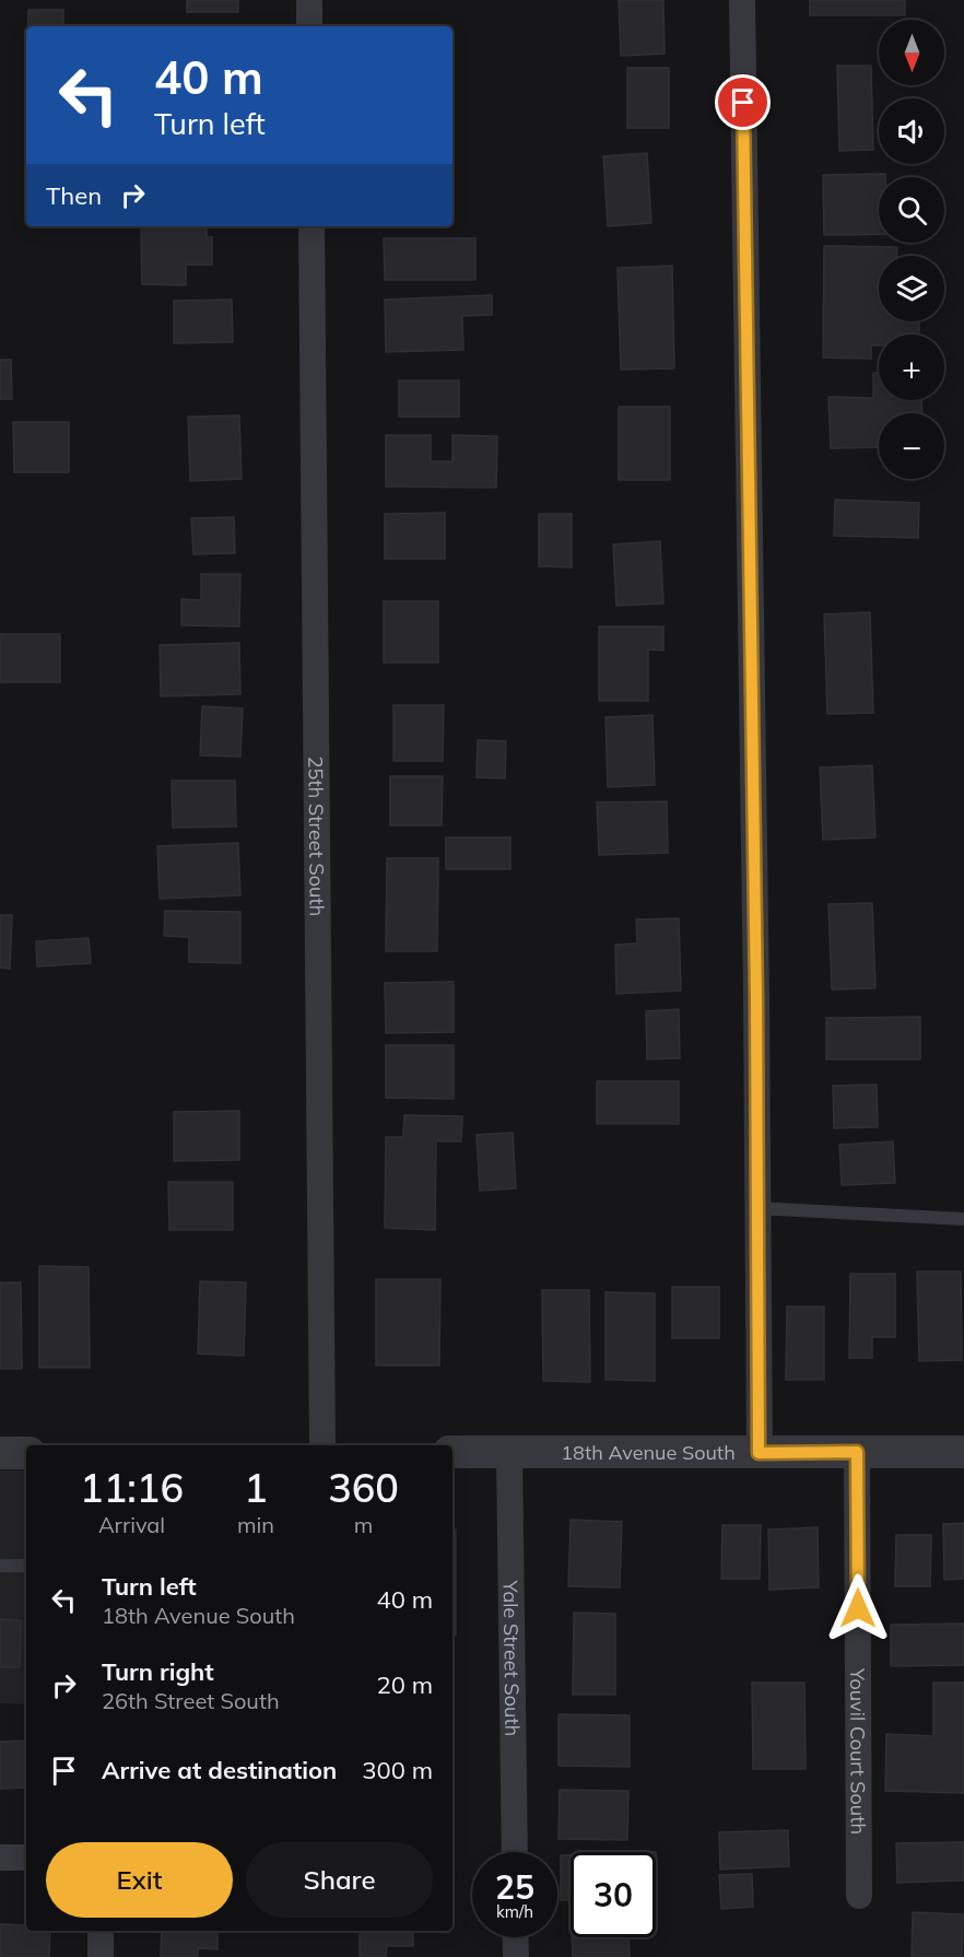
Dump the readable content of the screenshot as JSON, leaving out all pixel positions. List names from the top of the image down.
{
  "streets": {
    "street": [
      "25th Street South",
      "18th Avenue South",
      "Yale Street South",
      "Youvil Court South"
    ]
  },
  "crossings": [
    ["18th Avenue South", "Yale Street South"],
    ["18th Avenue South", "Youvil Court South"]
  ],
  "north": "bottom",
  "page": {
    "map_buttons": ["+", "−"],
    "turn": ["40 m", "Turn left"],
    "then": "Then",
    "eta": [
      "11:16",
      "Arrival",
      "1",
      "min",
      "360",
      "m"
    ],
    "list": [
      {
        "name": "Turn left",
        "note": "18th Avenue South",
        "value": "40 m"
      },
      {
        "name": "Turn right",
        "note": "26th Street South",
        "value": "20 m"
      },
      {
        "name": "Arrive at destination",
        "value": "300 m"
      }
    ],
    "buttons": ["Exit", "Share"],
    "speed": "25 km/h",
    "limit": "30"
  }
}
